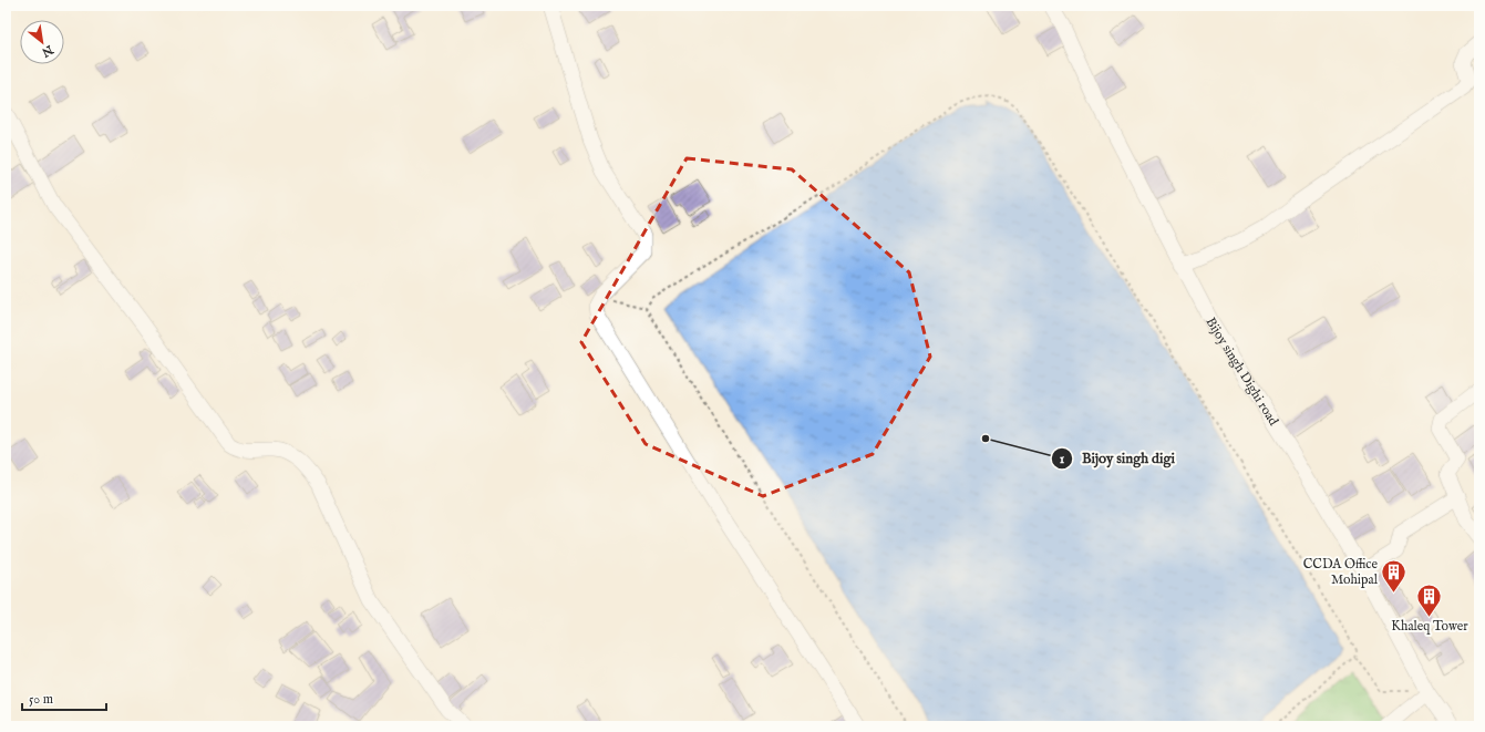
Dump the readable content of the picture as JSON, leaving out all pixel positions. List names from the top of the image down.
{
  "streets": {
    "street": ["Bijoy singh Dighi road"]
  },
  "places": {
    "other": ["Bijoy singh digi"],
    "building": ["CCDA Office Mohipal", "Khaleq Tower"]
  },
  "scale_bar": "50 m",
  "north": "bottom right"
}
